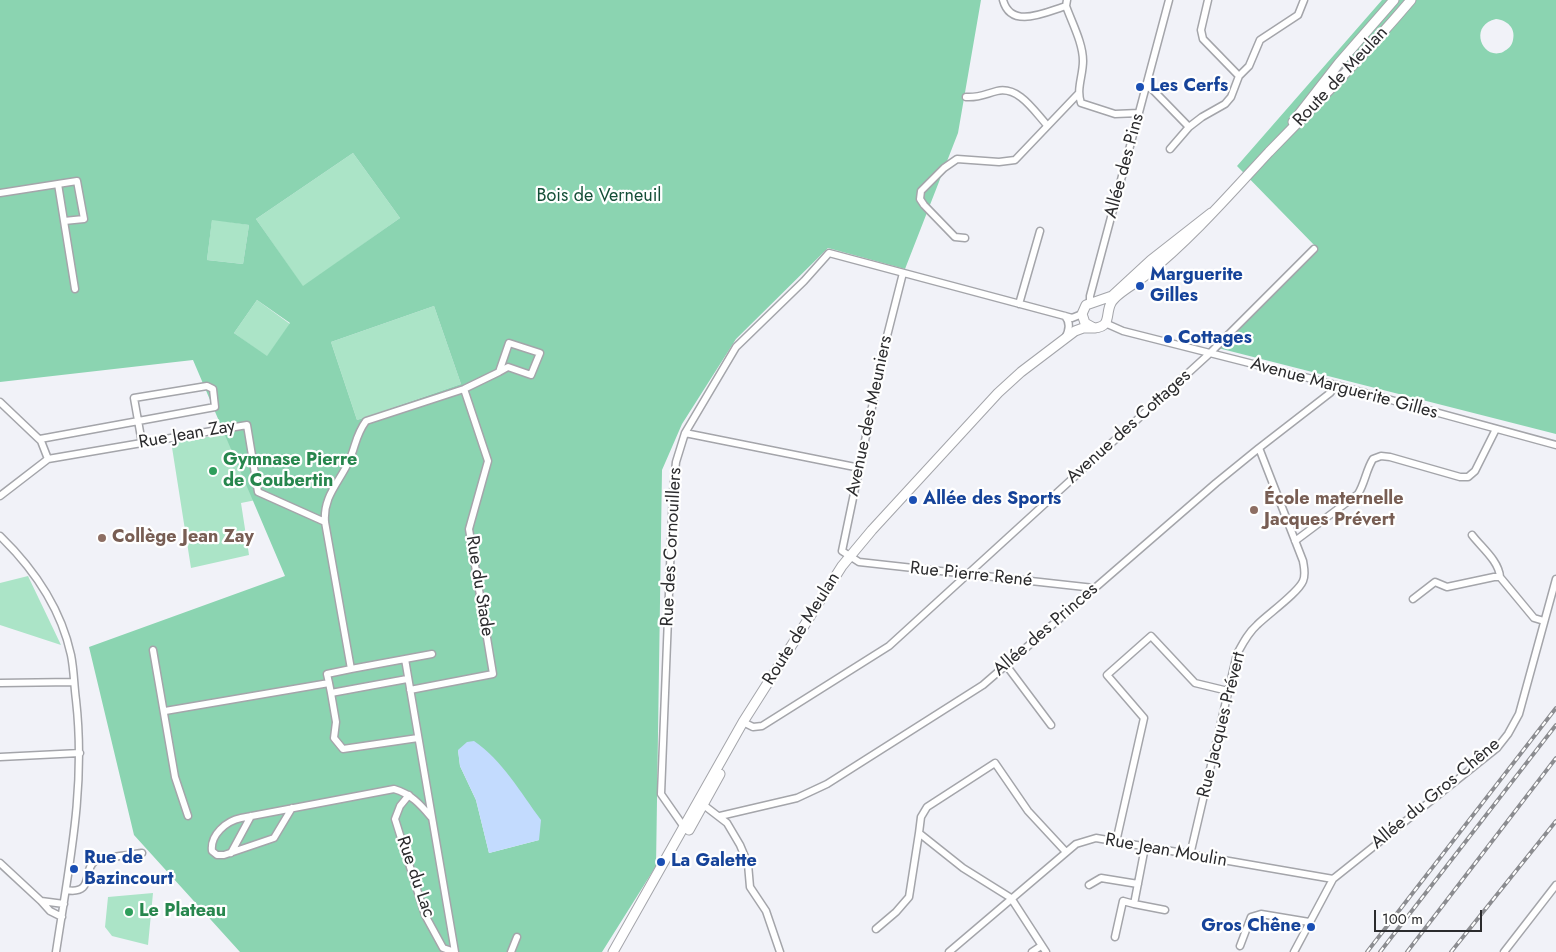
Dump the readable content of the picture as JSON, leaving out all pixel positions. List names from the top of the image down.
{
  "streets": {
    "main road": ["Route de Meulan"],
    "street": [
      "Allée des Pins",
      "Avenue Marguerite Gilles",
      "Avenue des Meuniers",
      "Avenue des Cottages",
      "Rue Jean Zay",
      "Rue des Cornouillers",
      "Rue Pierre René",
      "Rue du Stade",
      "Allée des Princes",
      "Rue Jacques Prévert",
      "Allée du Gros Chêne",
      "Rue Jean Moulin",
      "Rue du Lac"
    ]
  },
  "crossings": [
    ["Route de Meulan", "Allée des Pins"],
    ["Route de Meulan", "Avenue Marguerite Gilles"],
    ["Route de Meulan", "Avenue des Meuniers"],
    ["Route de Meulan", "Avenue des Cottages"],
    ["Route de Meulan", "Rue des Cornouillers"],
    ["Route de Meulan", "Rue Pierre René"],
    ["Allée des Pins", "Avenue Marguerite Gilles"],
    ["Avenue Marguerite Gilles", "Avenue des Cottages"],
    ["Avenue Marguerite Gilles", "Allée des Princes"],
    ["Avenue des Meuniers", "Rue des Cornouillers"],
    ["Avenue des Meuniers", "Rue Pierre René"],
    ["Avenue des Cottages", "Rue Pierre René"],
    ["Rue Pierre René", "Allée des Princes"],
    ["Allée des Princes", "Rue Jacques Prévert"],
    ["Rue Jacques Prévert", "Rue Jean Moulin"],
    ["Allée du Gros Chêne", "Rue Jean Moulin"]
  ],
  "parks": ["Bois de Verneuil"],
  "places": [
    "Les Cerfs",
    "Marguerite Gilles",
    "Cottages",
    "Gymnase Pierre de Coubertin",
    "Allée des Sports",
    "École maternelle Jacques Prévert",
    "Collège Jean Zay",
    "La Galette",
    "Rue de Bazincourt",
    "Le Plateau",
    "Gros Chêne"
  ],
  "scale_bar": "100 m"
}
